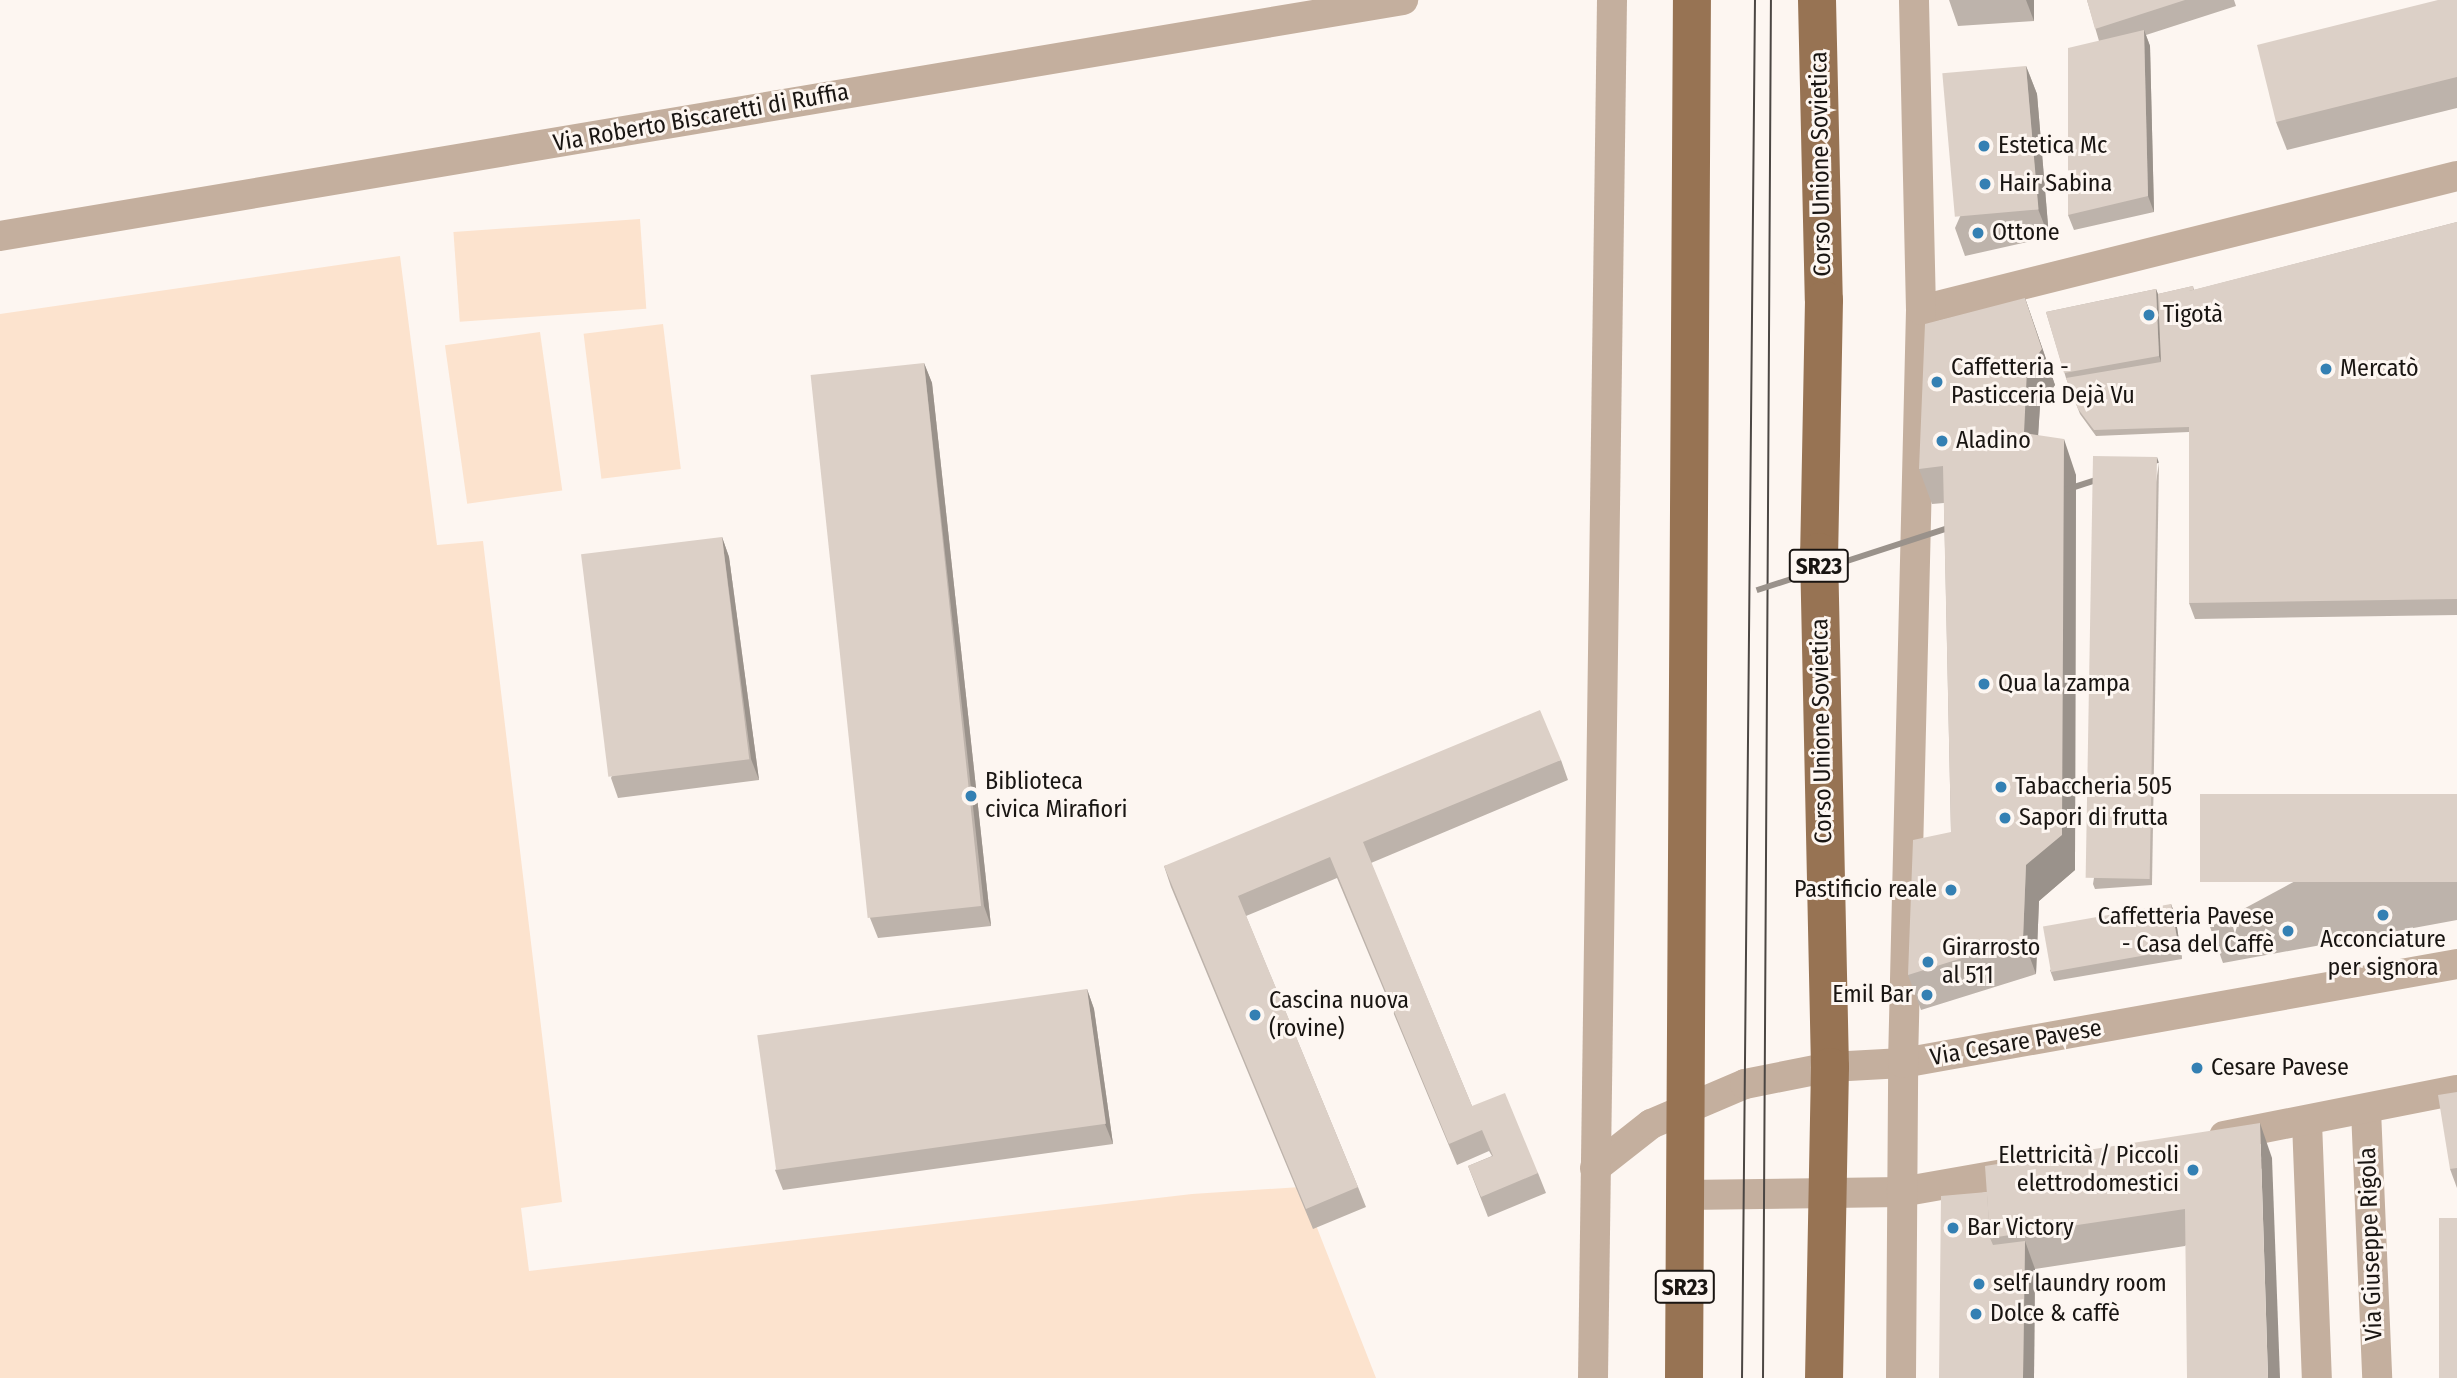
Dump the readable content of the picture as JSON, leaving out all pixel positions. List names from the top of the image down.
{
  "streets": {
    "main road": ["Corso Unione Sovietica", "SR23"],
    "street": ["Via Roberto Biscaretti di Ruffia", "Via Cesare Pavese", "Via Giuseppe Rigola"]
  },
  "crossings": [
    ["Corso Unione Sovietica", "Via Cesare Pavese"],
    ["SR23", "Via Cesare Pavese"]
  ],
  "places": [
    "Estetica Mc",
    "Hair Sabina",
    "Ottone",
    "Tigotà",
    "Mercatò",
    "Caffetteria - Pasticceria Dejà Vu",
    "Aladino",
    "Qua la zampa",
    "Tabaccheria 505",
    "Biblioteca civica Mirafiori",
    "Sapori di frutta",
    "Pastificio reale",
    "Acconciature per signora",
    "Caffetteria Pavese - Casa del Caffè",
    "Girarrosto al 511",
    "Emil Bar",
    "Cascina nuova (rovine)",
    "Cesare Pavese",
    "Elettricità / Piccoli elettrodomestici",
    "Bar Victory",
    "self laundry room",
    "Dolce & caffè"
  ]
}
